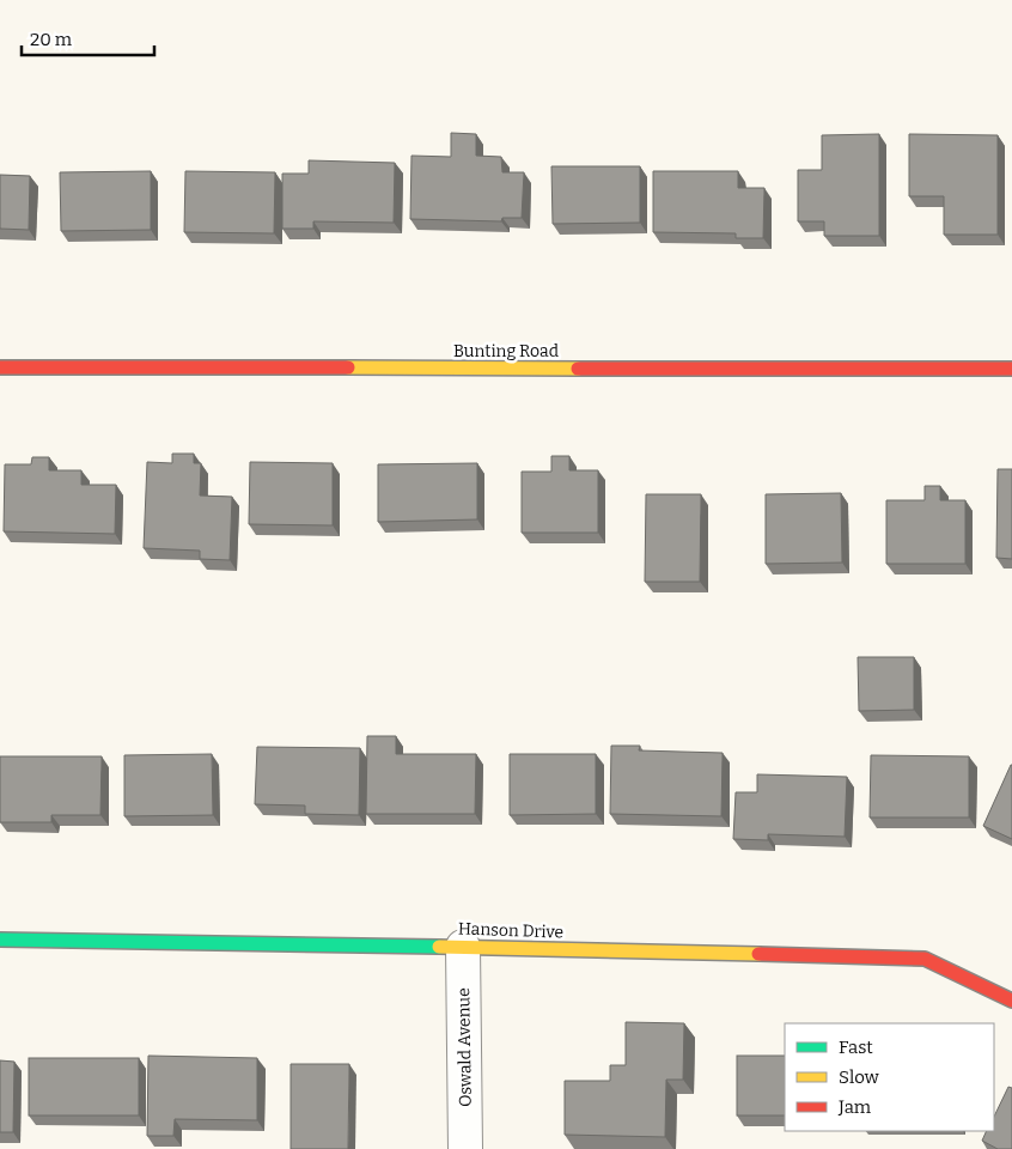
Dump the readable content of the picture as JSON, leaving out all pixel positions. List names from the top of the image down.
{
  "streets": {
    "street": ["Bunting Road", "Hanson Drive", "Oswald Avenue"]
  },
  "crossings": [
    ["Hanson Drive", "Oswald Avenue"]
  ],
  "legend": ["Fast", "Slow", "Jam"],
  "scale_bar": "20 m"
}
